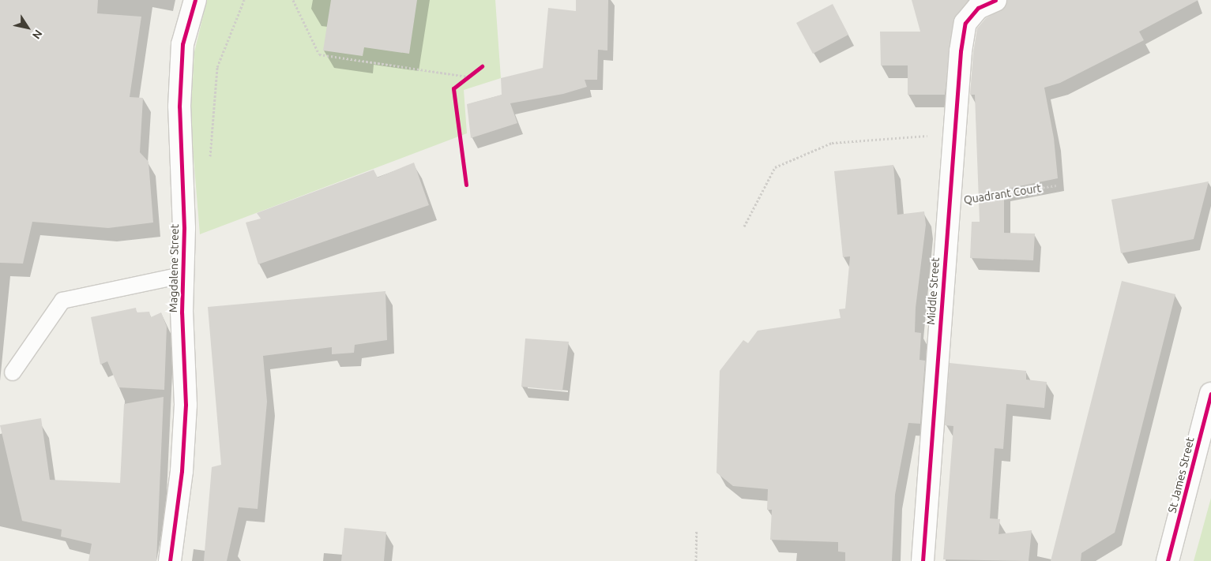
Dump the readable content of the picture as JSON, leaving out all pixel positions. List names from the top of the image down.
{
  "streets": {
    "street": ["Magdalene Street", "Middle Street", "St James Street"],
    "path": ["Quadrant Court"]
  },
  "crossings": [
    ["Quadrant Court", "Middle Street"]
  ],
  "north": "bottom right"
}
